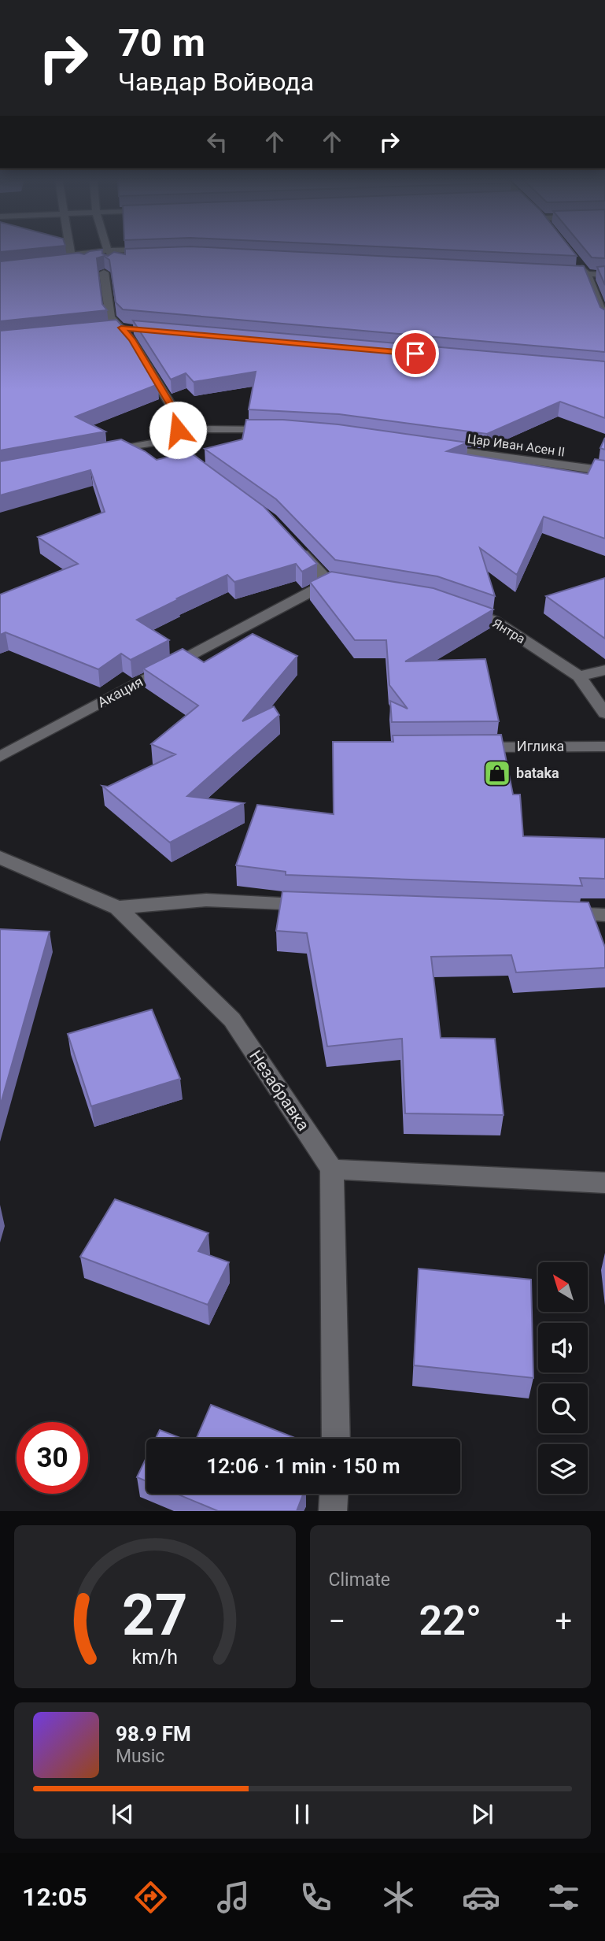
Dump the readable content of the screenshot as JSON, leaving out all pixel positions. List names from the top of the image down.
{
  "streets": {
    "street": [
      "Цар Иван Асен II",
      "Янтра",
      "Акация",
      "Иглика",
      "Незабравка"
    ]
  },
  "places": {
    "shop": ["bataka"]
  },
  "north": "top left",
  "page": {
    "turn": ["70 m", "Чавдар Войвода"],
    "limit": "30",
    "trip": "12:06 · 1 min · 150 m",
    "tile": "Climate",
    "heat": ["−", "22°", "+"],
    "song": ["98.9 FM", "Music"],
    "tabs": "12:05",
    "gauge": ["27", "km/h"]
  }
}
